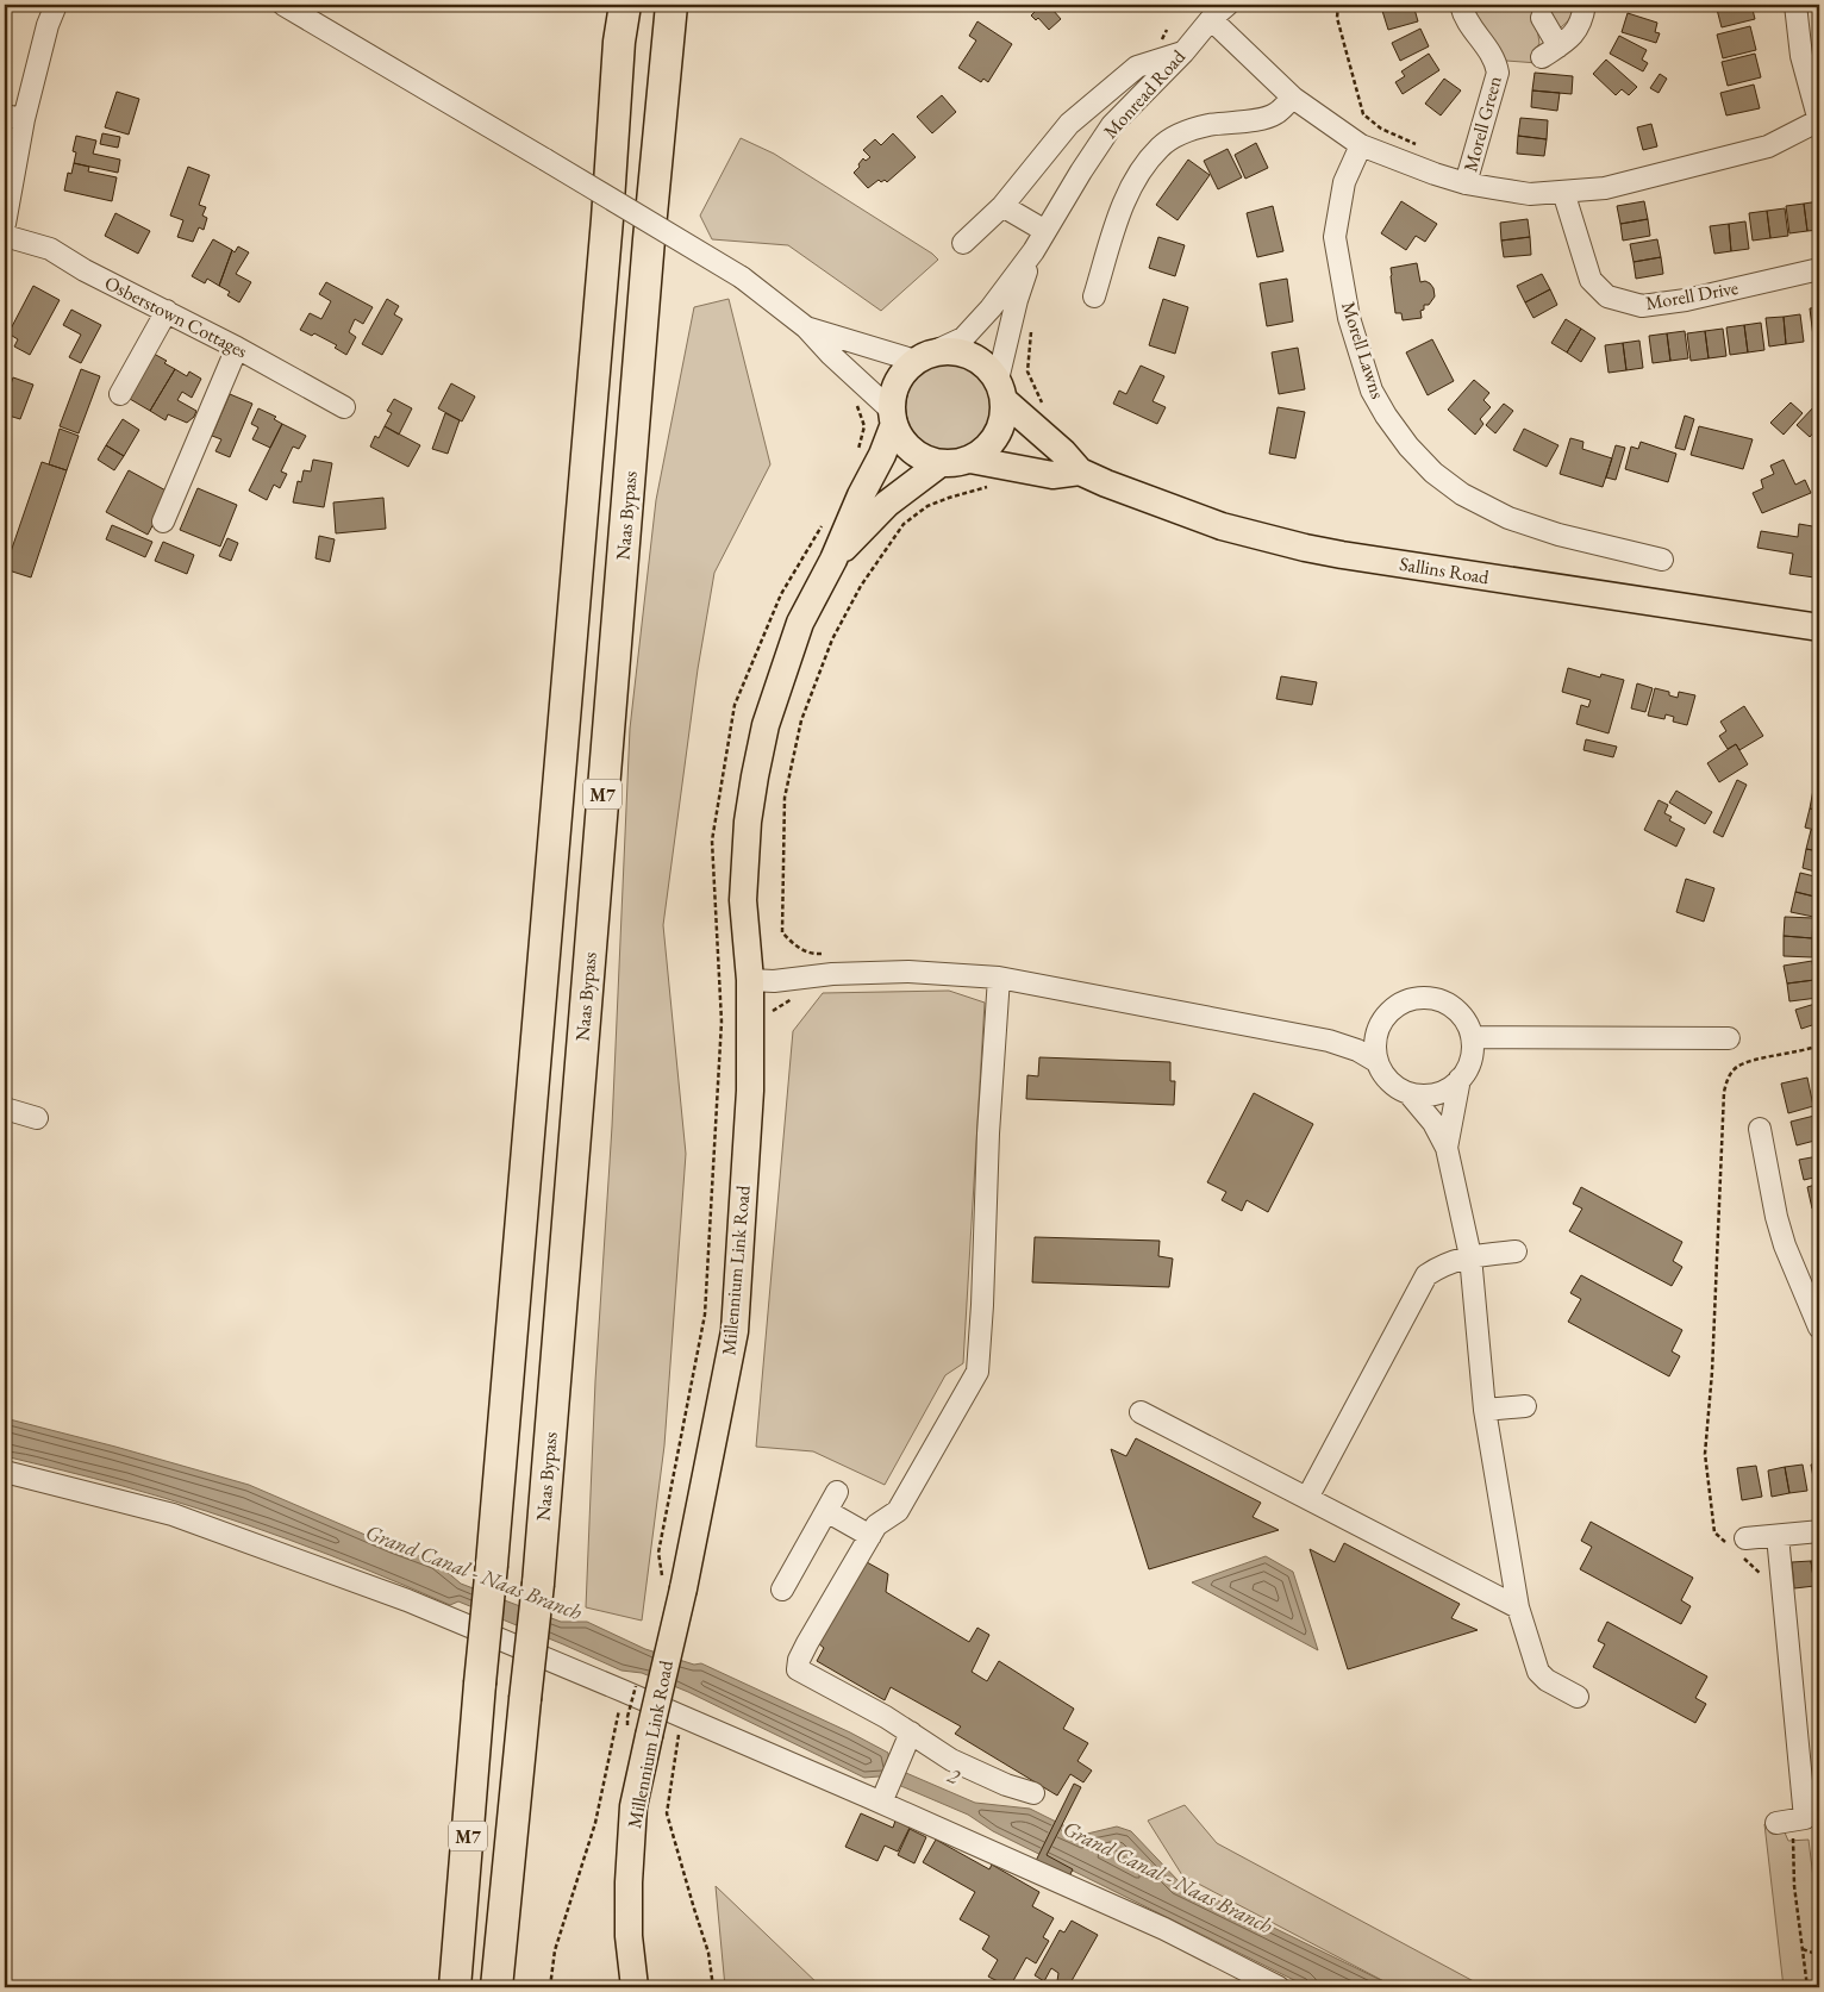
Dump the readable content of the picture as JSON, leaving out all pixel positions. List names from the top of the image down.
{
  "streets": {
    "highway": ["Naas Bypass", "M7"],
    "main road": ["Sallins Road", "Millennium Link Road"],
    "street": [
      "Monread Road",
      "Morell Green",
      "Morell Drive",
      "Osberstown Cottages",
      "Morell Lawns"
    ]
  },
  "crossings": [
    ["Monread Road", "Sallins Road"],
    ["Monread Road", "Millennium Link Road"],
    ["Sallins Road", "Millennium Link Road"]
  ],
  "water": ["Grand Canal - Naas Branch", "2"]
}
